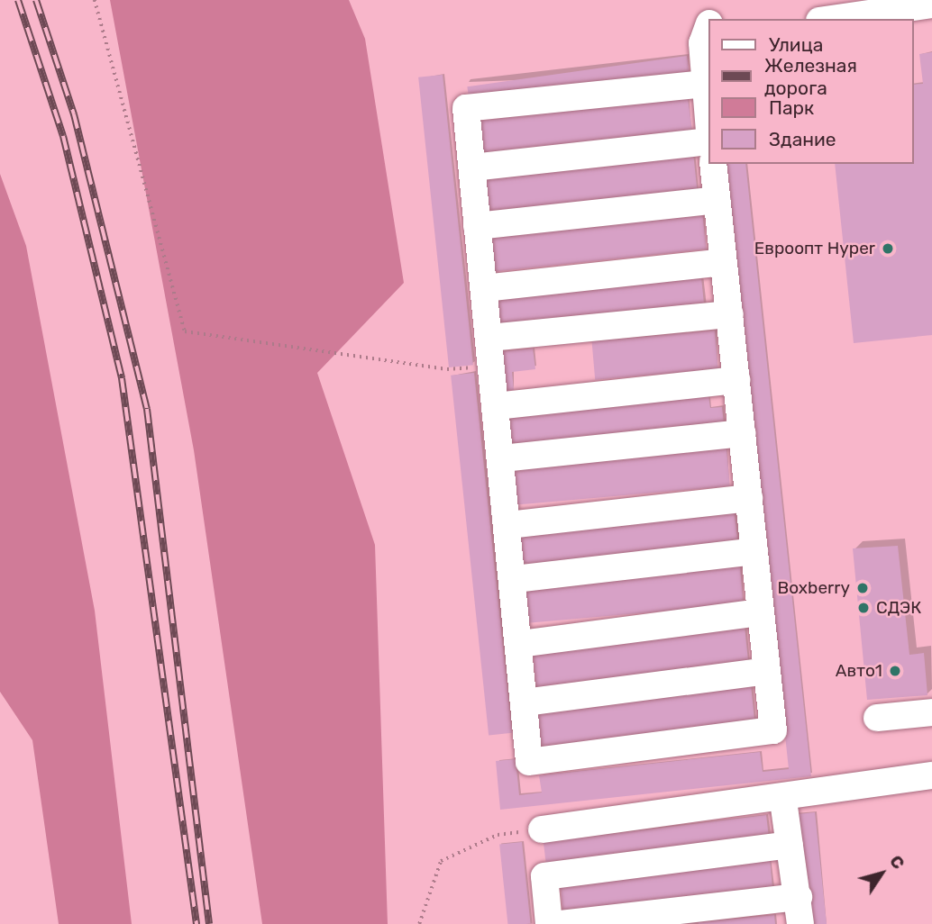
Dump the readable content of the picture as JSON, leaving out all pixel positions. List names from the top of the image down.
{
  "places": [
    "Евроопт Hyper",
    "Boxberry",
    "СДЭК",
    "Авто1"
  ],
  "legend": [
    "Улица",
    "Железная дорога",
    "Парк",
    "Здание"
  ],
  "north": "top right"
}
